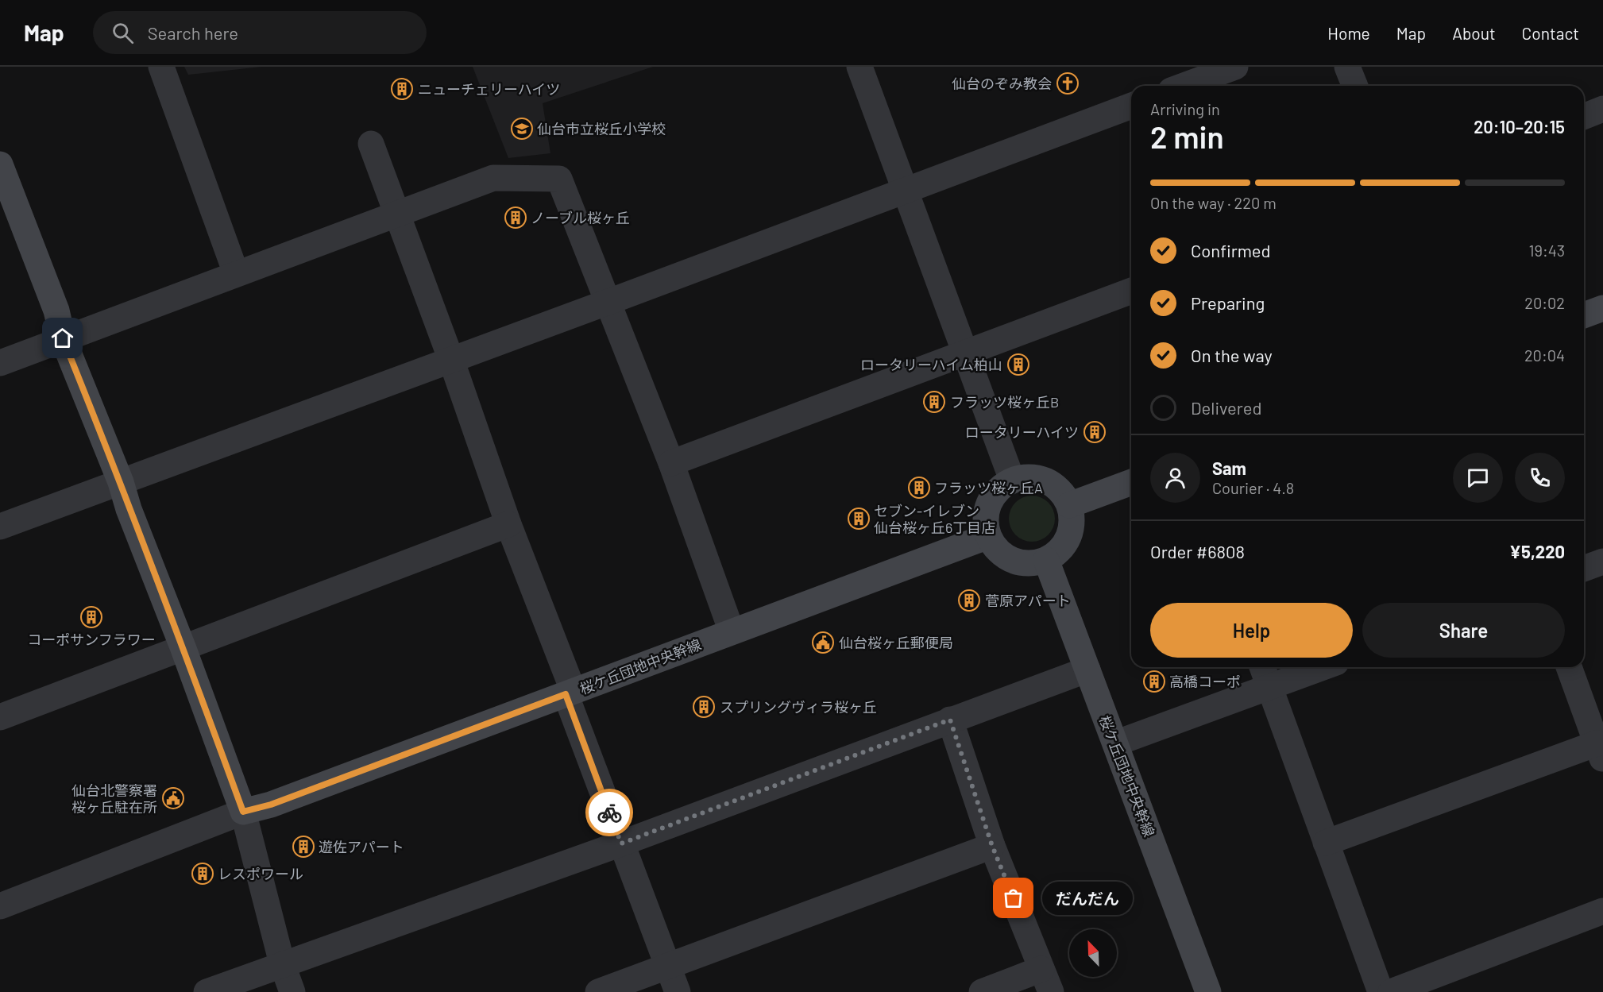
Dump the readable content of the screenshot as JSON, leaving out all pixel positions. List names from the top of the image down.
{
  "streets": {
    "street": ["桜ケ丘団地中央幹線"]
  },
  "places": {
    "church": ["仙台のぞみ教会"],
    "building": [
      "ニューチェリーハイツ",
      "ノーブル桜ヶ丘",
      "ロータリーハイム柏山",
      "フラッツ桜ヶ丘B",
      "ロータリーハイツ",
      "フラッツ桜ヶ丘A",
      "セブン-イレブン 仙台桜ヶ丘6丁目店",
      "菅原アパート",
      "コーポサンフラワー",
      "高橋コーポ",
      "スプリングヴィラ桜ヶ丘",
      "遊佐アパート",
      "レスポワール"
    ],
    "school or university": ["仙台市立桜丘小学校"],
    "public building": ["仙台桜ヶ丘郵便局", "仙台北警察署 桜ヶ丘駐在所"],
    "other": ["だんだん"]
  },
  "north": "top left",
  "page": {
    "header": "Map",
    "search": "Search here",
    "nav": [
      "Home",
      "Map",
      "About",
      "Contact"
    ],
    "heading": ["2 min", "Arriving in", "20:10–20:15"],
    "panel": [
      "Sam",
      "Courier · 4.8",
      "Order #6808",
      "¥5,220"
    ],
    "bar": "On the way · 220 m",
    "list": [
      ["Confirmed", "19:43"],
      ["Preparing", "20:02"],
      ["On the way", "20:04"],
      "Delivered"
    ],
    "buttons": ["Help", "Share"],
    "bubble": "だんだん"
  }
}
